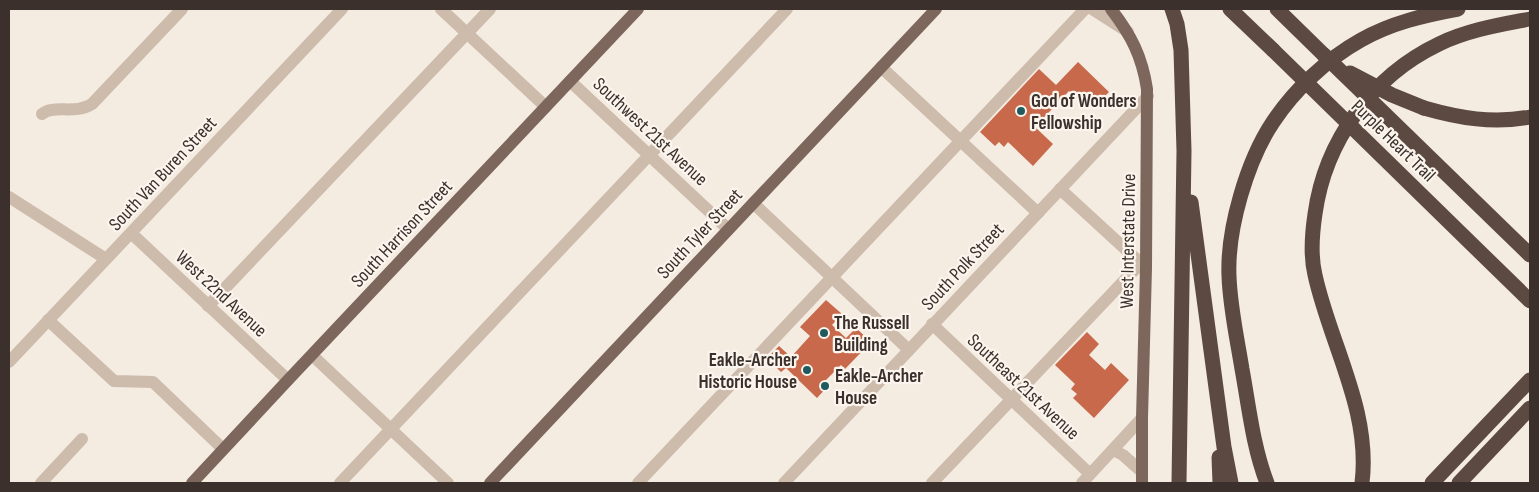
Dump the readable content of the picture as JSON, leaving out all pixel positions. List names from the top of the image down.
{
  "streets": {
    "highway": ["Purple Heart Trail"],
    "main road": ["South Harrison Street", "South Tyler Street", "West Interstate Drive"],
    "street": [
      "Southwest 21st Avenue",
      "South Van Buren Street",
      "South Polk Street",
      "West 22nd Avenue",
      "Southeast 21st Avenue"
    ]
  },
  "crossings": [
    ["Southwest 21st Avenue", "South Harrison Street"],
    ["Southwest 21st Avenue", "South Tyler Street"],
    ["South Van Buren Street", "West 22nd Avenue"],
    ["South Harrison Street", "West 22nd Avenue"],
    ["West Interstate Drive", "South Polk Street"],
    ["South Polk Street", "Southeast 21st Avenue"]
  ],
  "places": [
    "God of Wonders Fellowship",
    "The Russell Building",
    "Eakle-Archer Historic House",
    "Eakle-Archer House"
  ]
}
